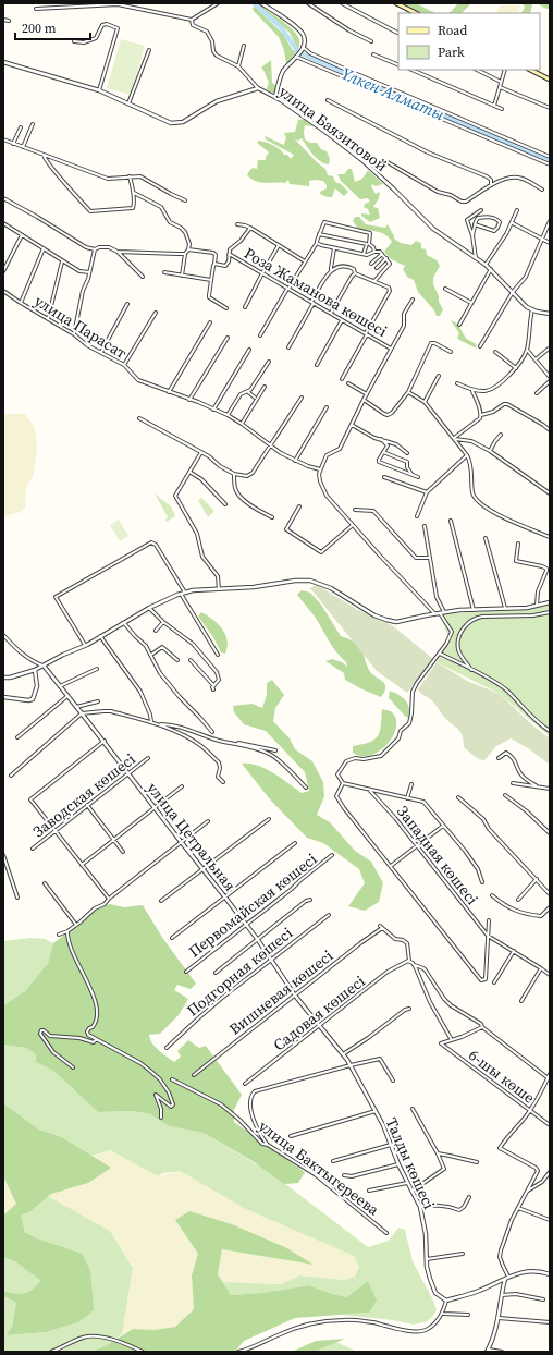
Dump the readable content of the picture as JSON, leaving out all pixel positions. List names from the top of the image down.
{
  "streets": {
    "street": [
      "улица Баязитовой",
      "Роза Жаманова көшесі",
      "улица Парасат",
      "Заводская көшесі",
      "улица Цетральная",
      "Западная көшесі",
      "Первомайская көшесі",
      "Подгорная көшесі",
      "Вишневая көшесі",
      "Садовая көшесі",
      "6-шы көше",
      "Талды көшесі",
      "улица Бактыгереева"
    ]
  },
  "crossings": [
    ["Заводская көшесі", "улица Цетральная"],
    ["улица Цетральная", "Первомайская көшесі"],
    ["улица Цетральная", "Подгорная көшесі"],
    ["улица Цетральная", "Вишневая көшесі"],
    ["улица Цетральная", "Садовая көшесі"],
    ["улица Цетральная", "Талды көшесі"],
    ["Вишневая көшесі", "Садовая көшесі"]
  ],
  "water": ["Үлкен Алматы"],
  "legend": ["Road", "Park"],
  "scale_bar": "200 m"
}
